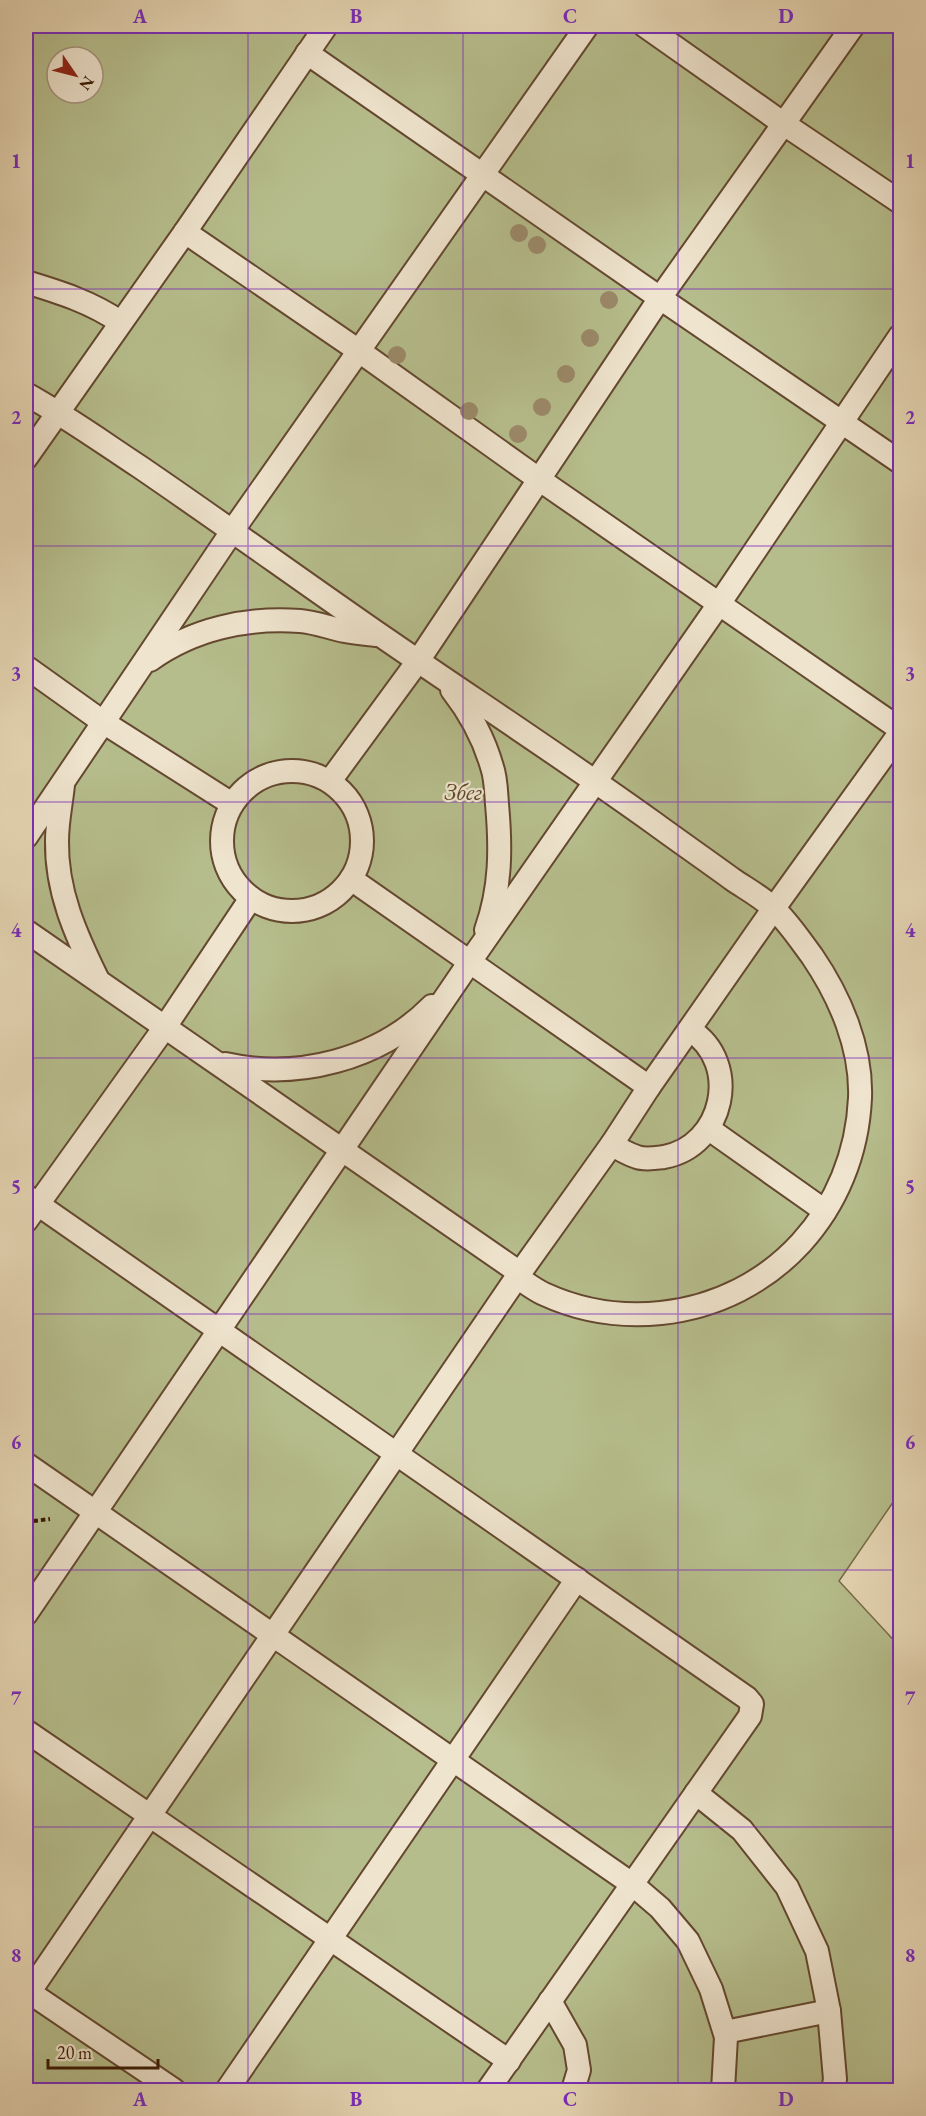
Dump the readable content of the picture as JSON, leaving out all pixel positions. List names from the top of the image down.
{
  "parks": ["Збег"],
  "scale_bar": "20 m",
  "north": "bottom right",
  "grid": {
    "columns": [
      "A",
      "B",
      "C",
      "D"
    ],
    "rows": [
      "1",
      "2",
      "3",
      "4",
      "5",
      "6",
      "7",
      "8"
    ]
  }
}
